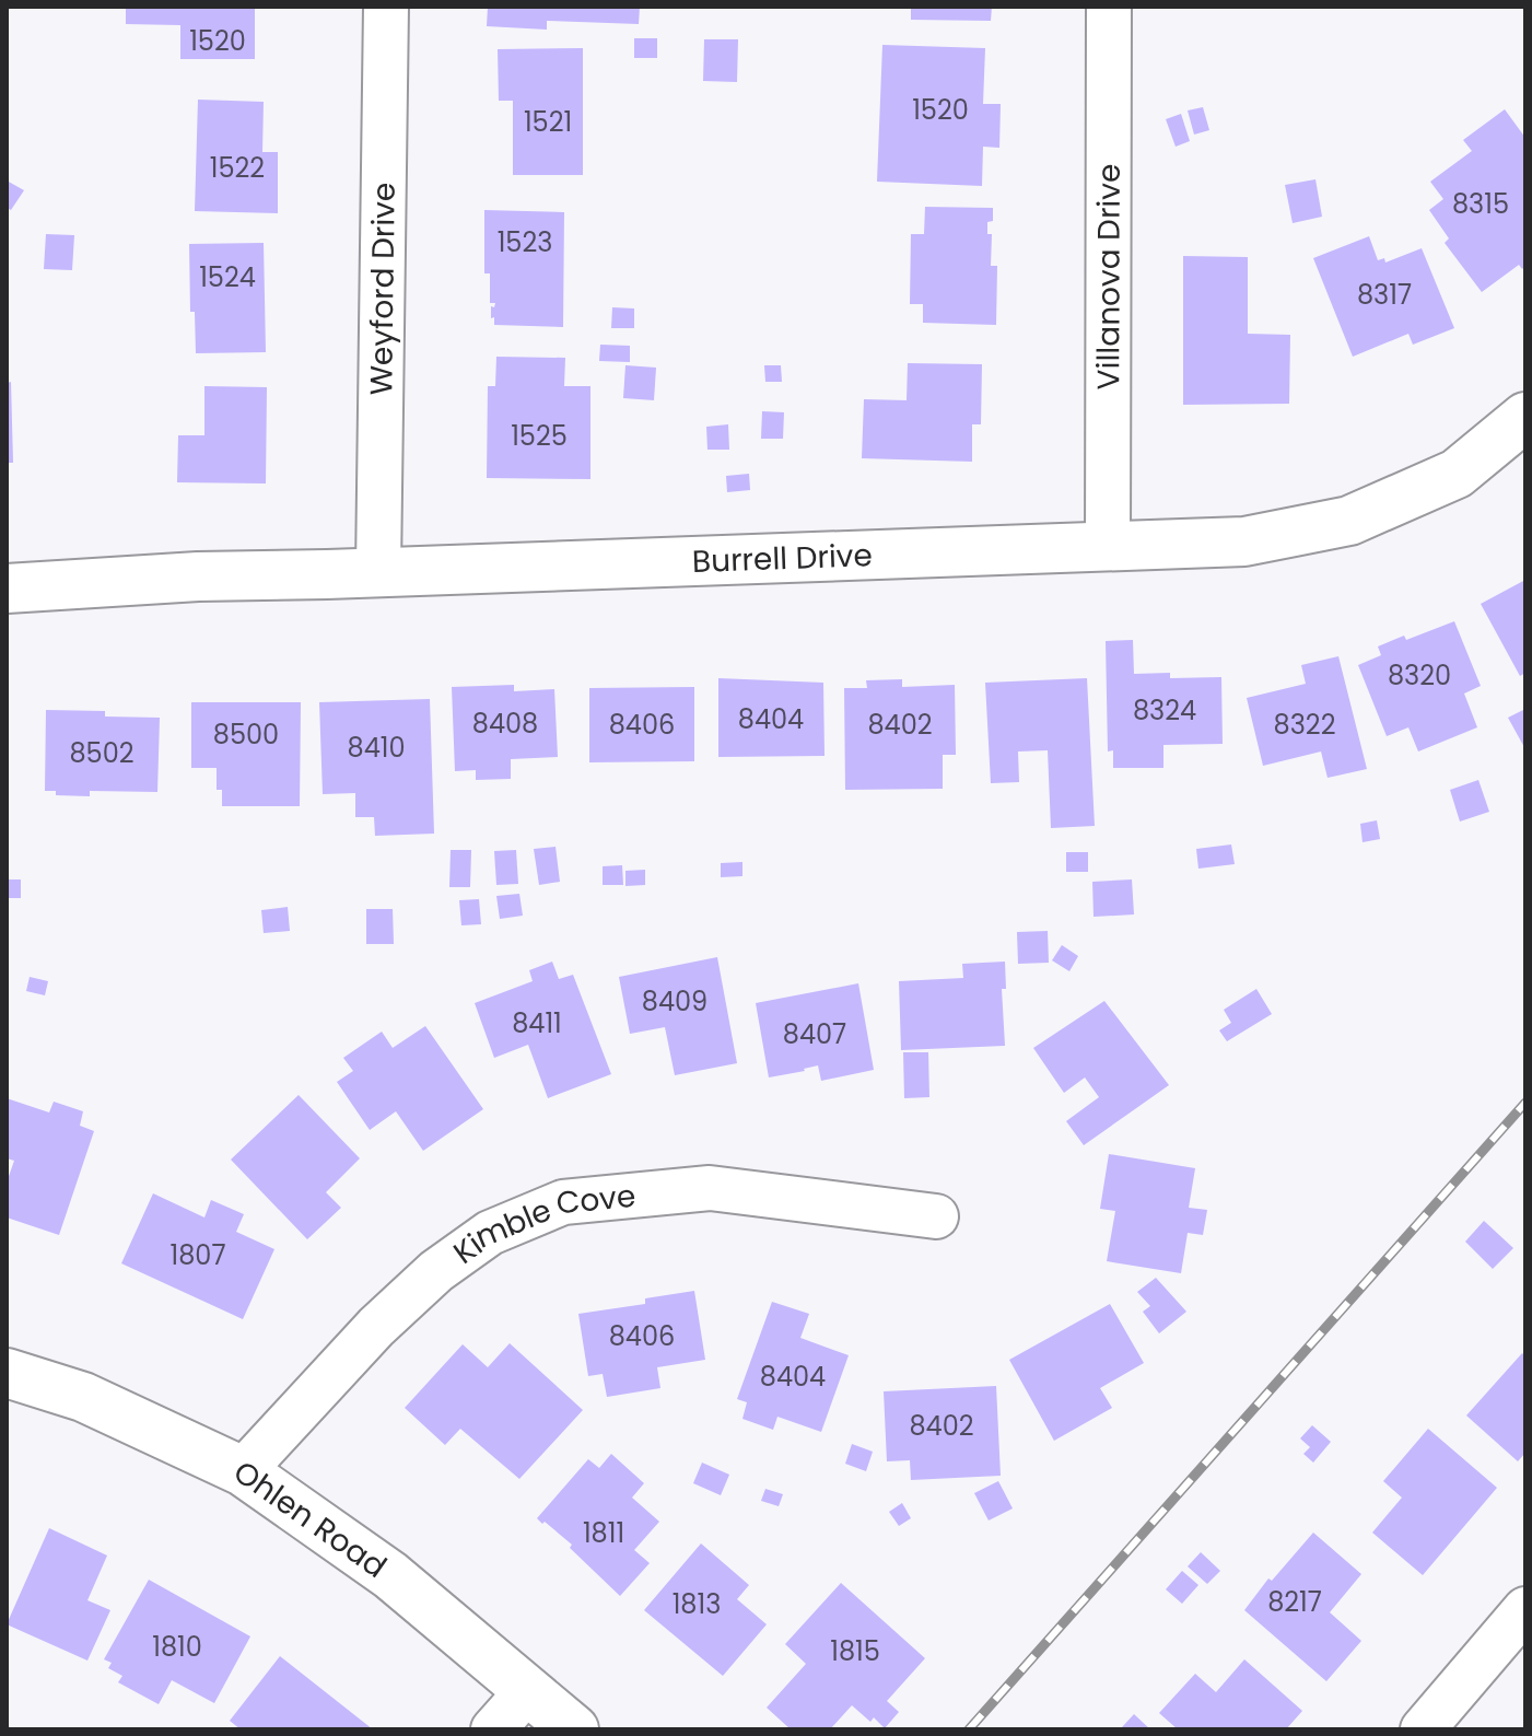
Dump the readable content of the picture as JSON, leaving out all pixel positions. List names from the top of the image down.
{
  "streets": {
    "street": [
      "Villanova Drive",
      "Weyford Drive",
      "Burrell Drive",
      "Kimble Cove",
      "Ohlen Road"
    ]
  },
  "crossings": [
    ["Villanova Drive", "Burrell Drive"],
    ["Weyford Drive", "Burrell Drive"],
    ["Kimble Cove", "Ohlen Road"]
  ],
  "house_numbers": [
    "1520",
    "1520",
    "1521",
    "1522",
    "8315",
    "1523",
    "1524",
    "8317",
    "1525",
    "8320",
    "8324",
    "8404",
    "8408",
    "8406",
    "8402",
    "8322",
    "8500",
    "8410",
    "8502",
    "8409",
    "8411",
    "8407",
    "1807",
    "8406",
    "8404",
    "8402",
    "1811",
    "8217",
    "1813",
    "1810",
    "1815"
  ]
}
